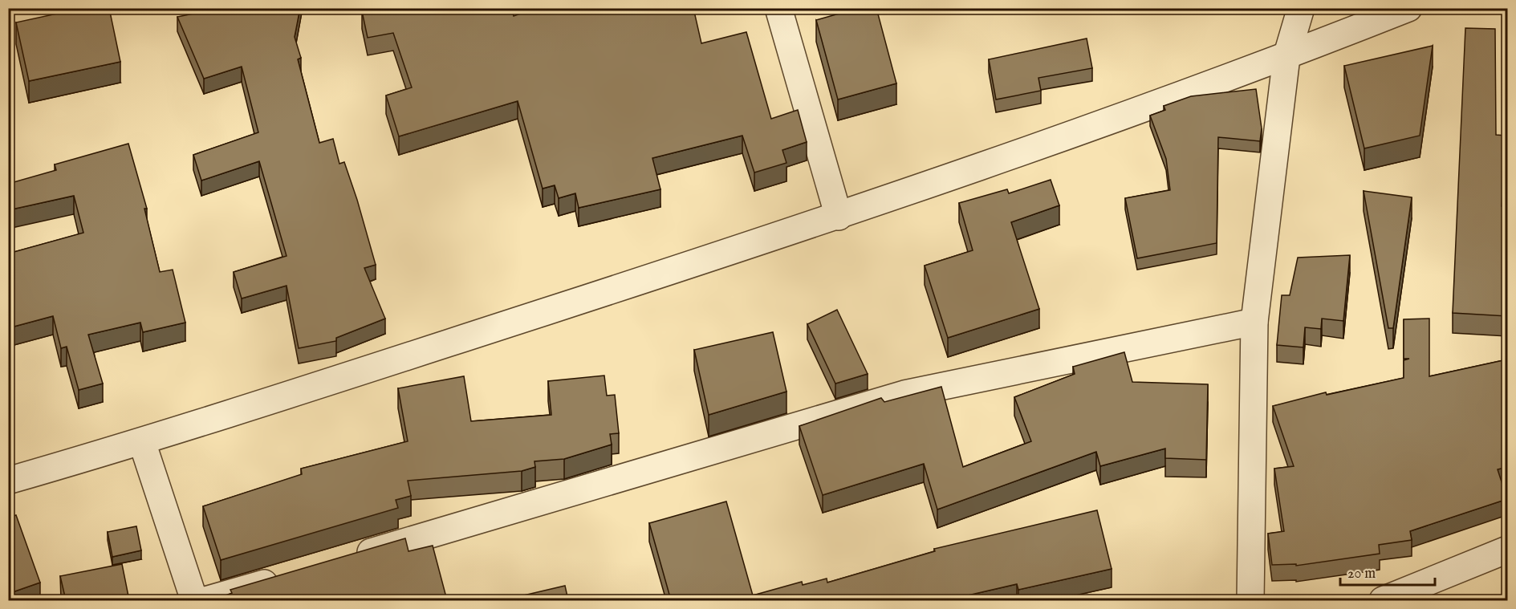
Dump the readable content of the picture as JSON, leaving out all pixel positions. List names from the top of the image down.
{
  "scale_bar": "20 m"
}
